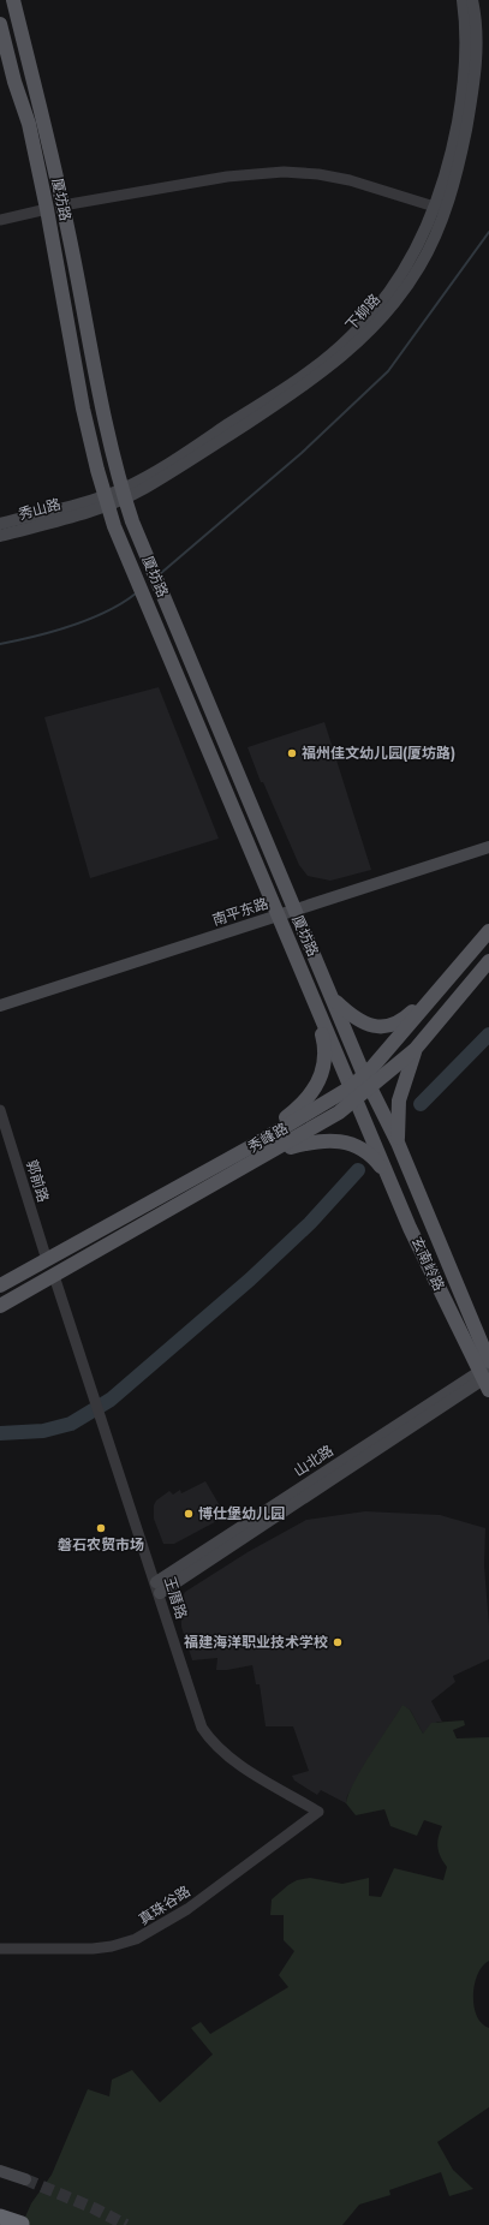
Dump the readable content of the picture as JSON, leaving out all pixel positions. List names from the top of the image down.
{
  "streets": {
    "main road": [
      "厦坊路",
      "下柳路",
      "秀山路",
      "南平东路",
      "秀峰路",
      "玄南岭路",
      "山北路"
    ],
    "street": ["郭前路", "王厝路", "真珠谷路"]
  },
  "crossings": [
    ["厦坊路", "下柳路"],
    ["厦坊路", "南平东路"],
    ["厦坊路", "秀峰路"],
    ["厦坊路", "玄南岭路"],
    ["下柳路", "秀山路"],
    ["秀峰路", "郭前路"],
    ["秀峰路", "王厝路"],
    ["玄南岭路", "山北路"],
    ["山北路", "王厝路"],
    ["王厝路", "真珠谷路"]
  ],
  "places": [
    "福州佳文幼儿园(厦坊路)",
    "博仕堡幼儿园",
    "磐石农贸市场",
    "福建海洋职业技术学校"
  ]
}
